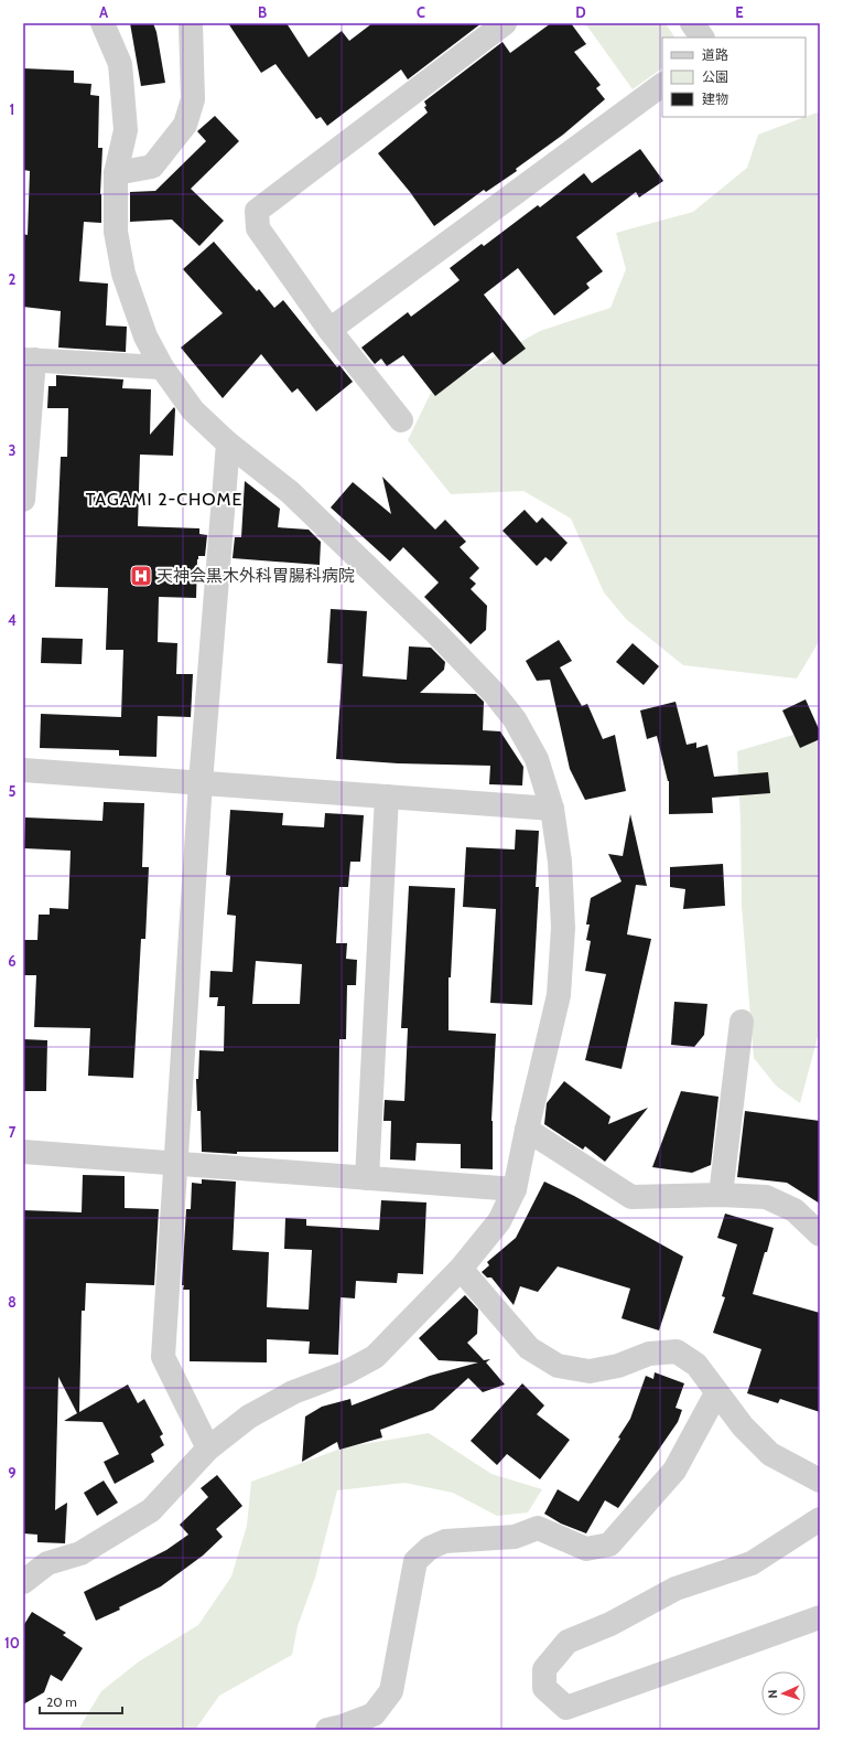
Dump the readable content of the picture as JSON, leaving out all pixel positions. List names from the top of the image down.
{
  "districts": ["TAGAMI 2-CHOME"],
  "places": {
    "hospital": ["天神会黒木外科胃腸科病院"]
  },
  "legend": ["道路", "公園", "建物"],
  "scale_bar": "20 m",
  "north": "left",
  "grid": {
    "columns": [
      "A",
      "B",
      "C",
      "D",
      "E"
    ],
    "rows": [
      "1",
      "2",
      "3",
      "4",
      "5",
      "6",
      "7",
      "8",
      "9",
      "10"
    ]
  }
}
